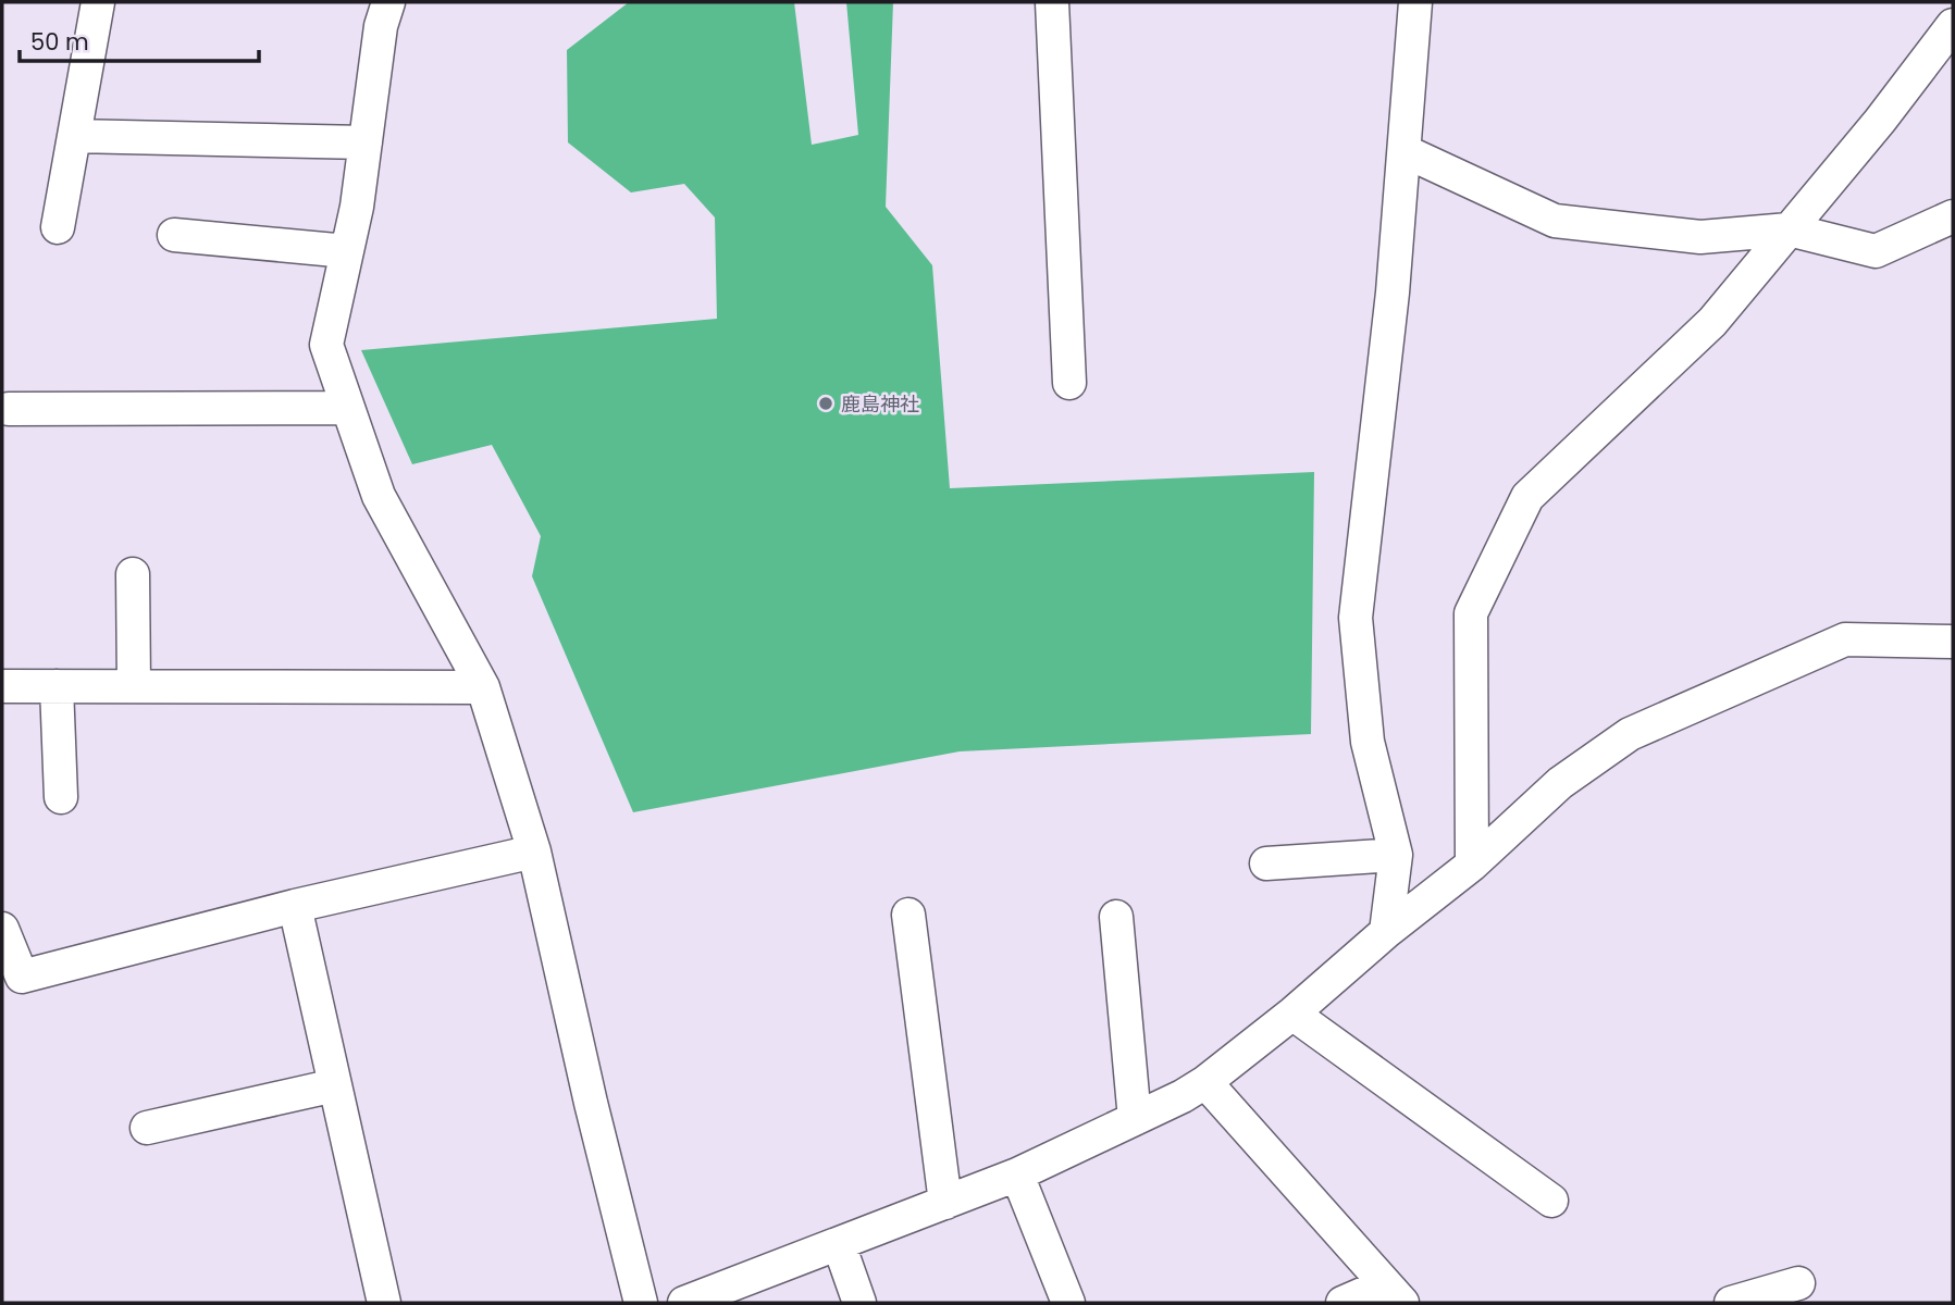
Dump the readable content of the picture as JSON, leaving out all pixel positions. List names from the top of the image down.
{
  "places": ["鹿島神社"],
  "scale_bar": "50 m"
}
